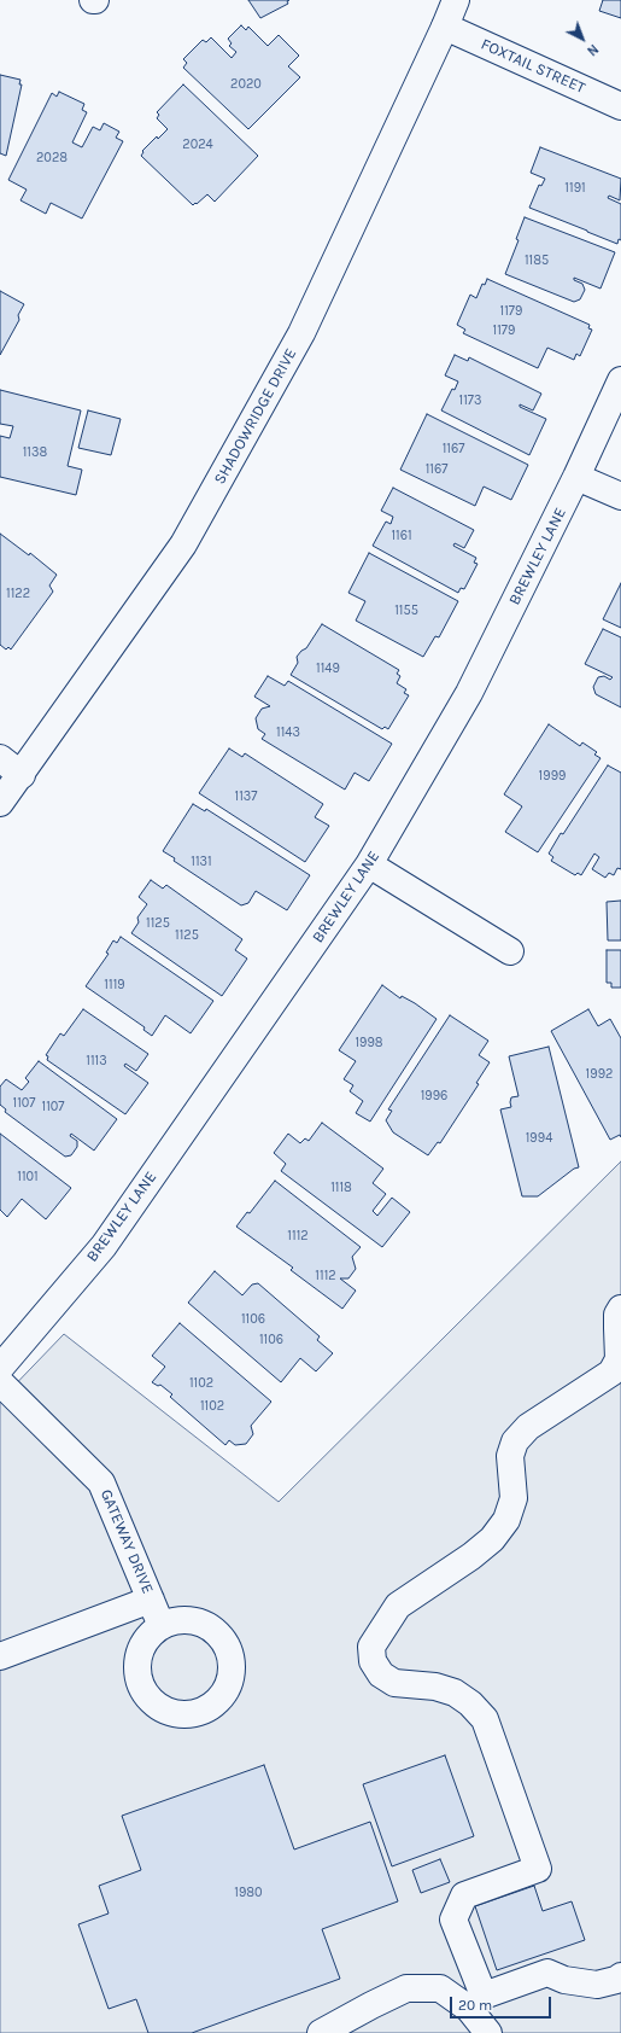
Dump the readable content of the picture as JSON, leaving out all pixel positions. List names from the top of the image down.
{
  "streets": {
    "street": [
      "FOXTAIL STREET",
      "SHADOWRIDGE DRIVE",
      "BREWLEY LANE",
      "GATEWAY DRIVE"
    ]
  },
  "crossings": [
    ["FOXTAIL STREET", "SHADOWRIDGE DRIVE"]
  ],
  "house_numbers": [
    "2020",
    "2024",
    "2028",
    "1191",
    "1185",
    "1179",
    "1179",
    "1173",
    "1167",
    "1138",
    "1167",
    "1161",
    "1122",
    "1155",
    "1149",
    "1143",
    "1999",
    "1137",
    "1131",
    "1125",
    "1125",
    "1119",
    "1998",
    "1113",
    "1992",
    "1996",
    "1107",
    "1107",
    "1994",
    "1101",
    "1118",
    "1112",
    "1112",
    "1106",
    "1106",
    "1102",
    "1102",
    "1980"
  ],
  "scale_bar": "20 m",
  "north": "bottom right"
}
